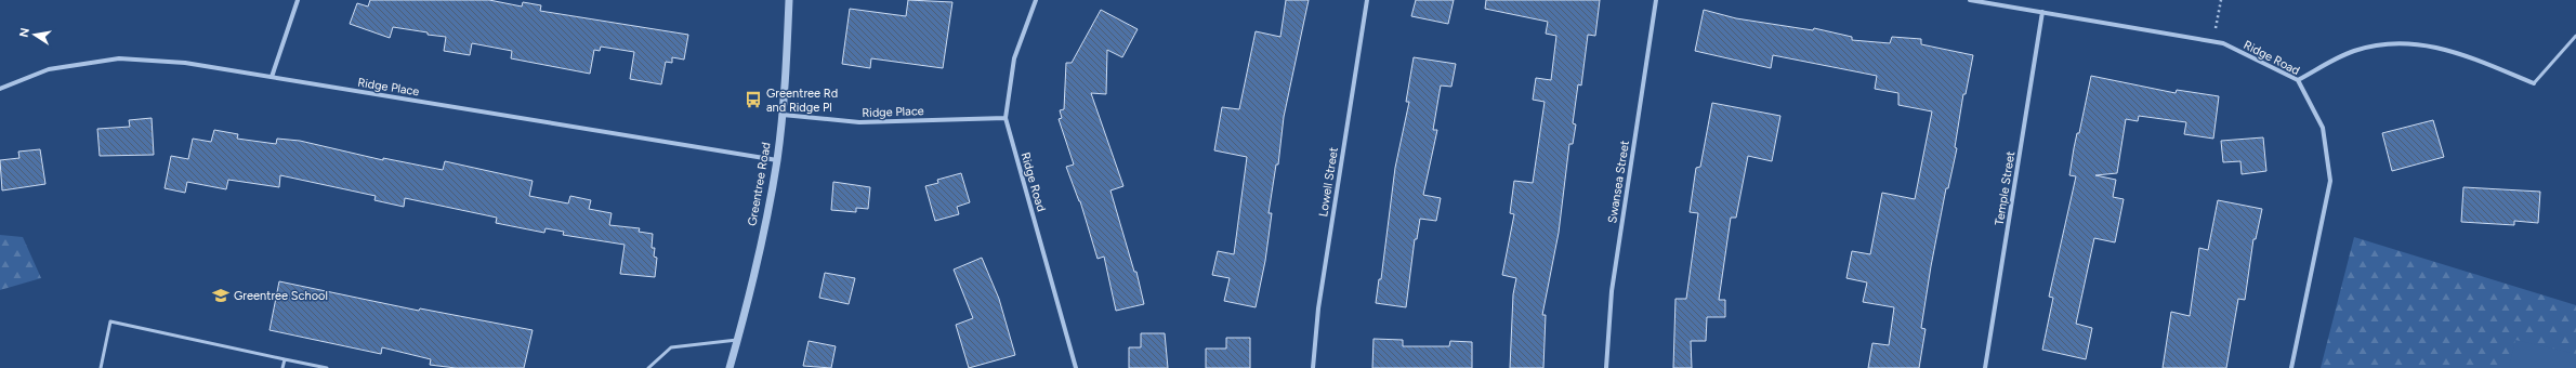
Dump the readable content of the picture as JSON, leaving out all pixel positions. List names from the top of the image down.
{
  "streets": {
    "street": [
      "Ridge Road",
      "Ridge Place",
      "Lowell Street",
      "Swansea Street",
      "Greentree Road",
      "Temple Street"
    ]
  },
  "crossings": [
    ["Ridge Road", "Ridge Place"],
    ["Ridge Road", "Temple Street"],
    ["Ridge Place", "Greentree Road"]
  ],
  "places": {
    "bus stop": ["Greentree Rd and Ridge Pl"],
    "school or university": ["Greentree School"]
  },
  "north": "left"
}
